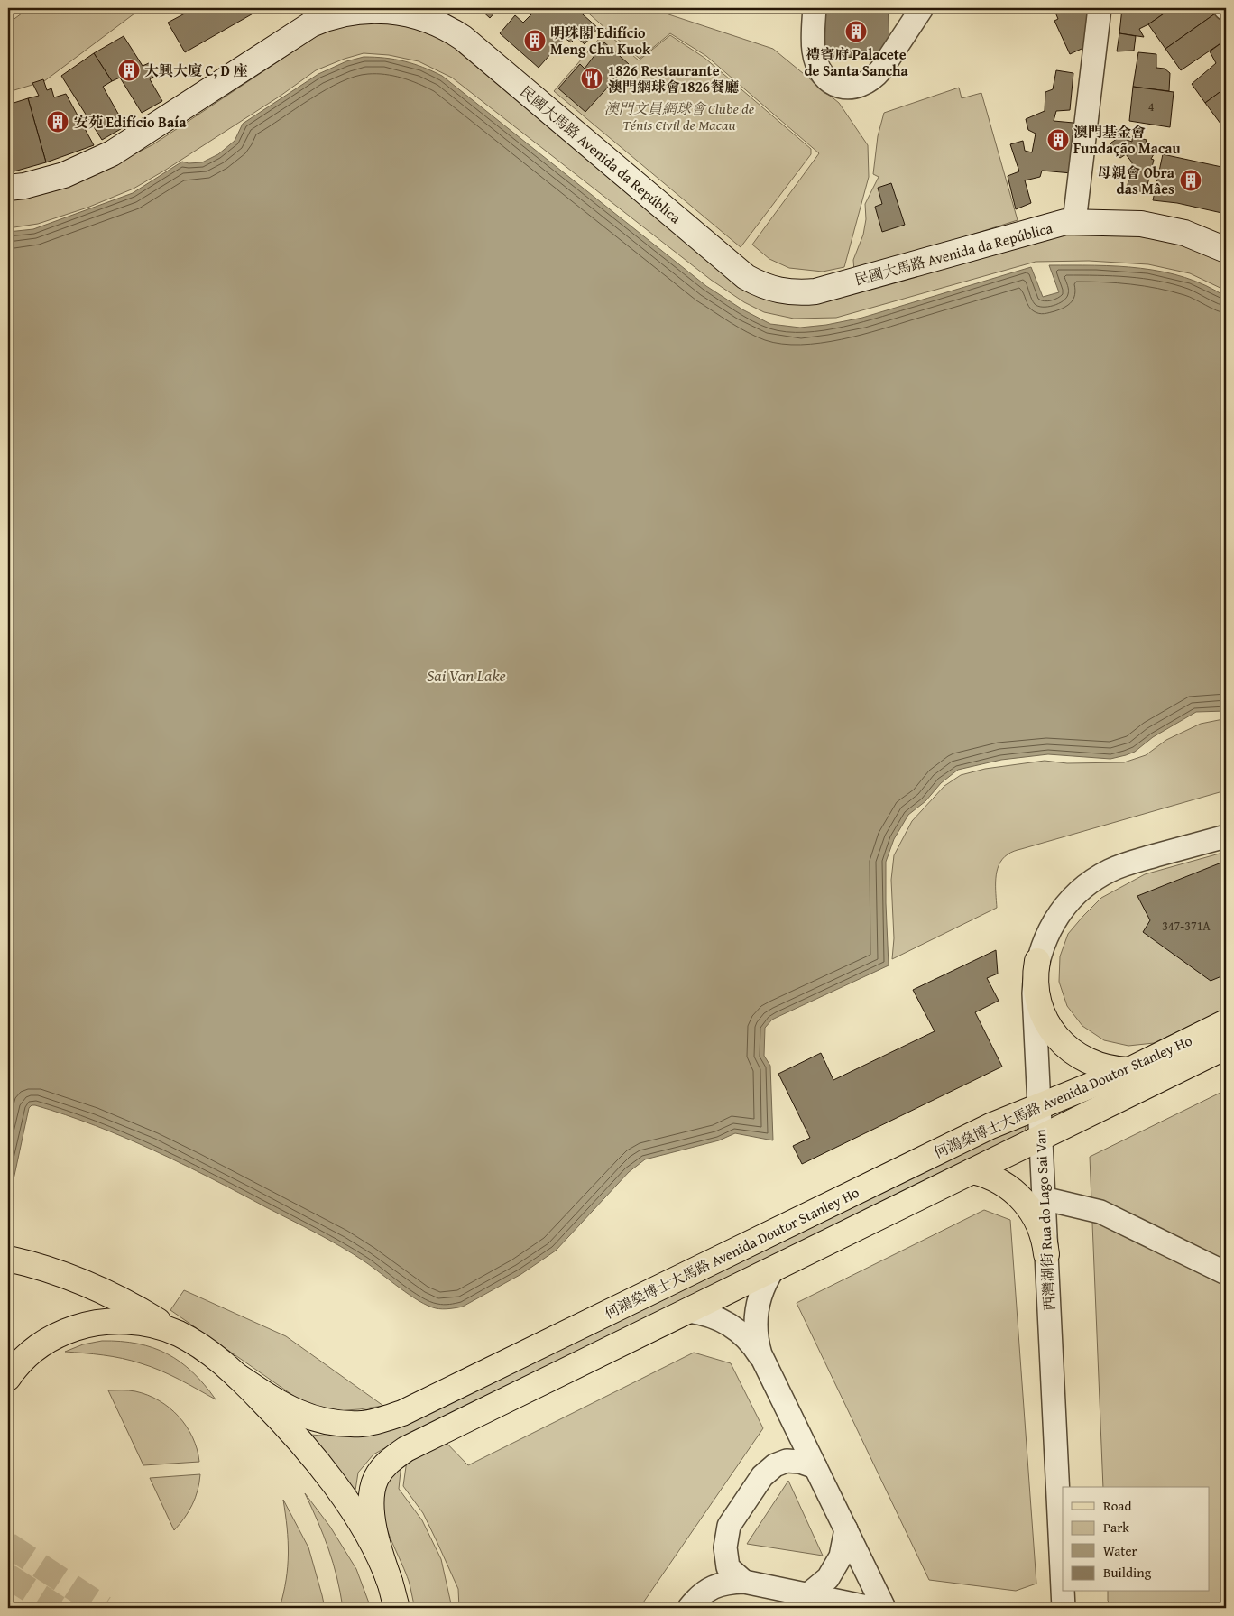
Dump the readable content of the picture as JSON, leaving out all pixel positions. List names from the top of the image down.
{
  "streets": {
    "main road": ["何鴻燊博士大馬路 Avenida Doutor Stanley Ho"],
    "street": ["民國大馬路 Avenida da República", "西灣湖街 Rua do Lago Sai Van"]
  },
  "crossings": [
    ["何鴻燊博士大馬路 Avenida Doutor Stanley Ho", "西灣湖街 Rua do Lago Sai Van"]
  ],
  "water": ["Sai Van Lake"],
  "parks": ["澳門文員網球會 Clube de Ténis Civil de Macau"],
  "places": {
    "building": [
      "禮賓府 Palacete de Santa Sancha",
      "明珠閣 Edifício Meng Chu Kuok",
      "大興大廈 C, D 座",
      "安苑 Edifício Baía",
      "澳門基金會 Fundação Macau",
      "母親會 Obra das Mâes"
    ],
    "restaurant": ["1826 Restaurante 澳門網球會1826餐廳"]
  },
  "house_numbers": ["4", "347-371A"],
  "legend": [
    "Road",
    "Park",
    "Water",
    "Building"
  ]
}
